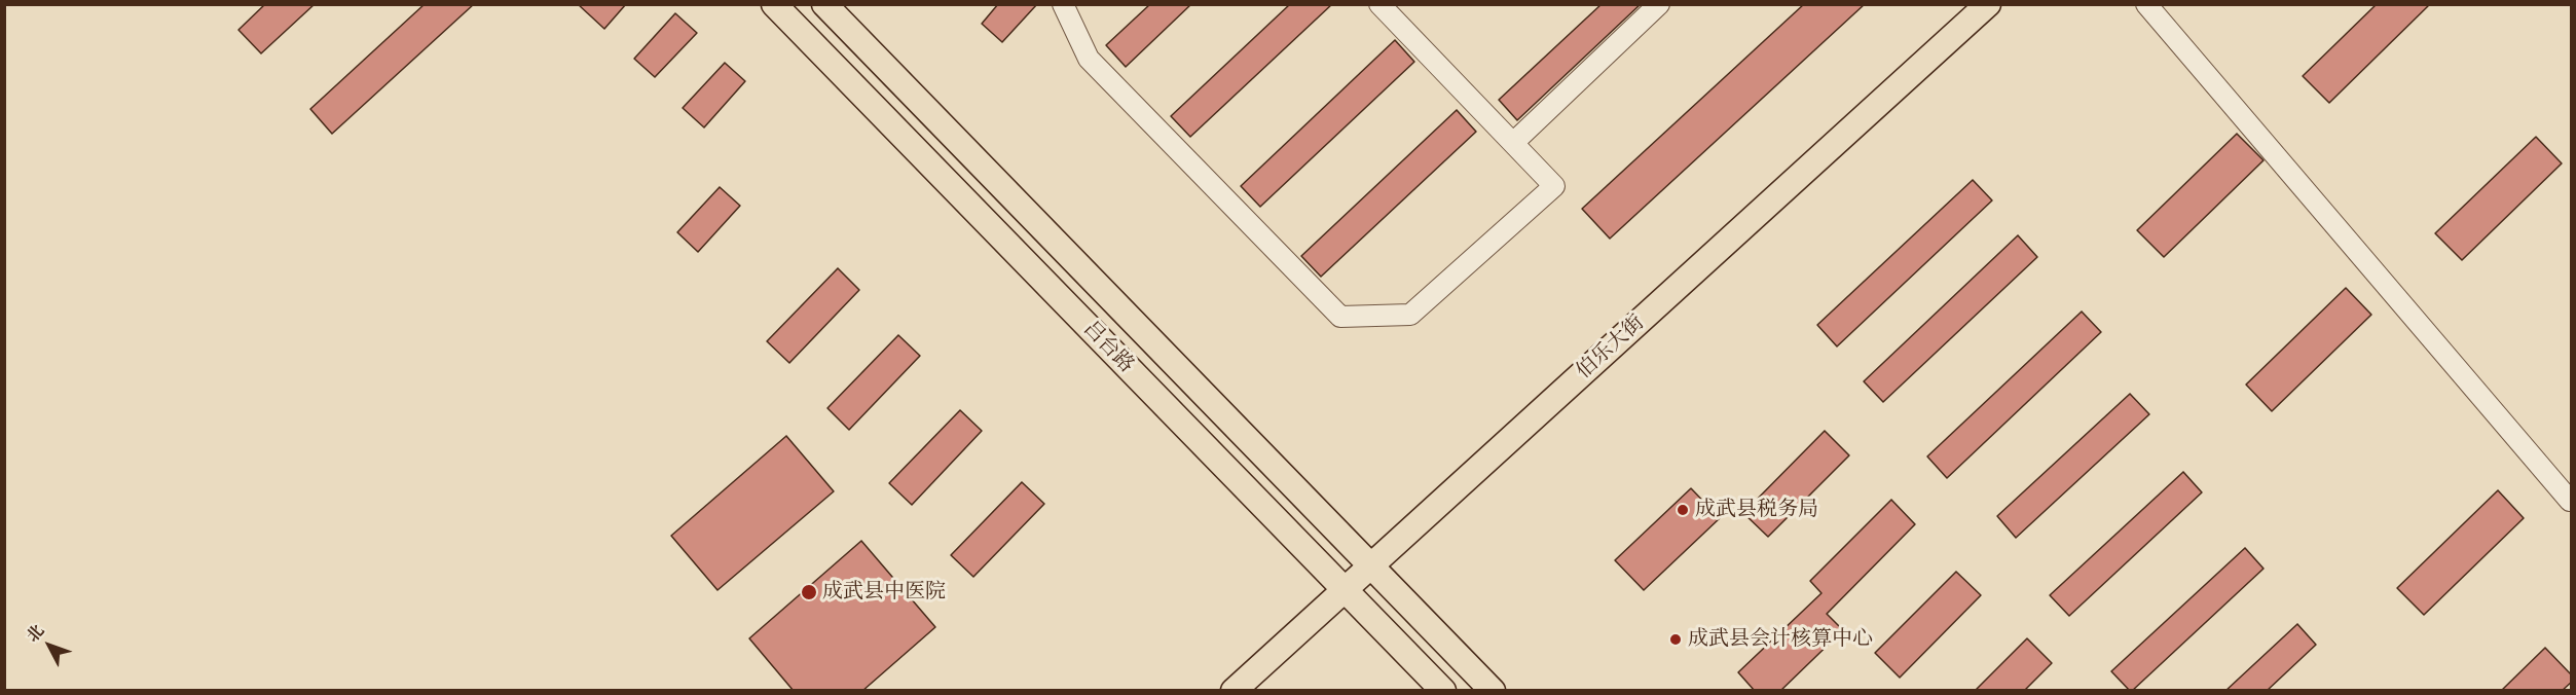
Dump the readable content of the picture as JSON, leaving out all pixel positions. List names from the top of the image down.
{
  "streets": {
    "main road": ["吕台路", "伯乐大街"]
  },
  "crossings": [
    ["吕台路", "伯乐大街"]
  ],
  "places": ["成武县税务局", "成武县中医院", "成武县会计核算中心"],
  "north": "top left"
}
